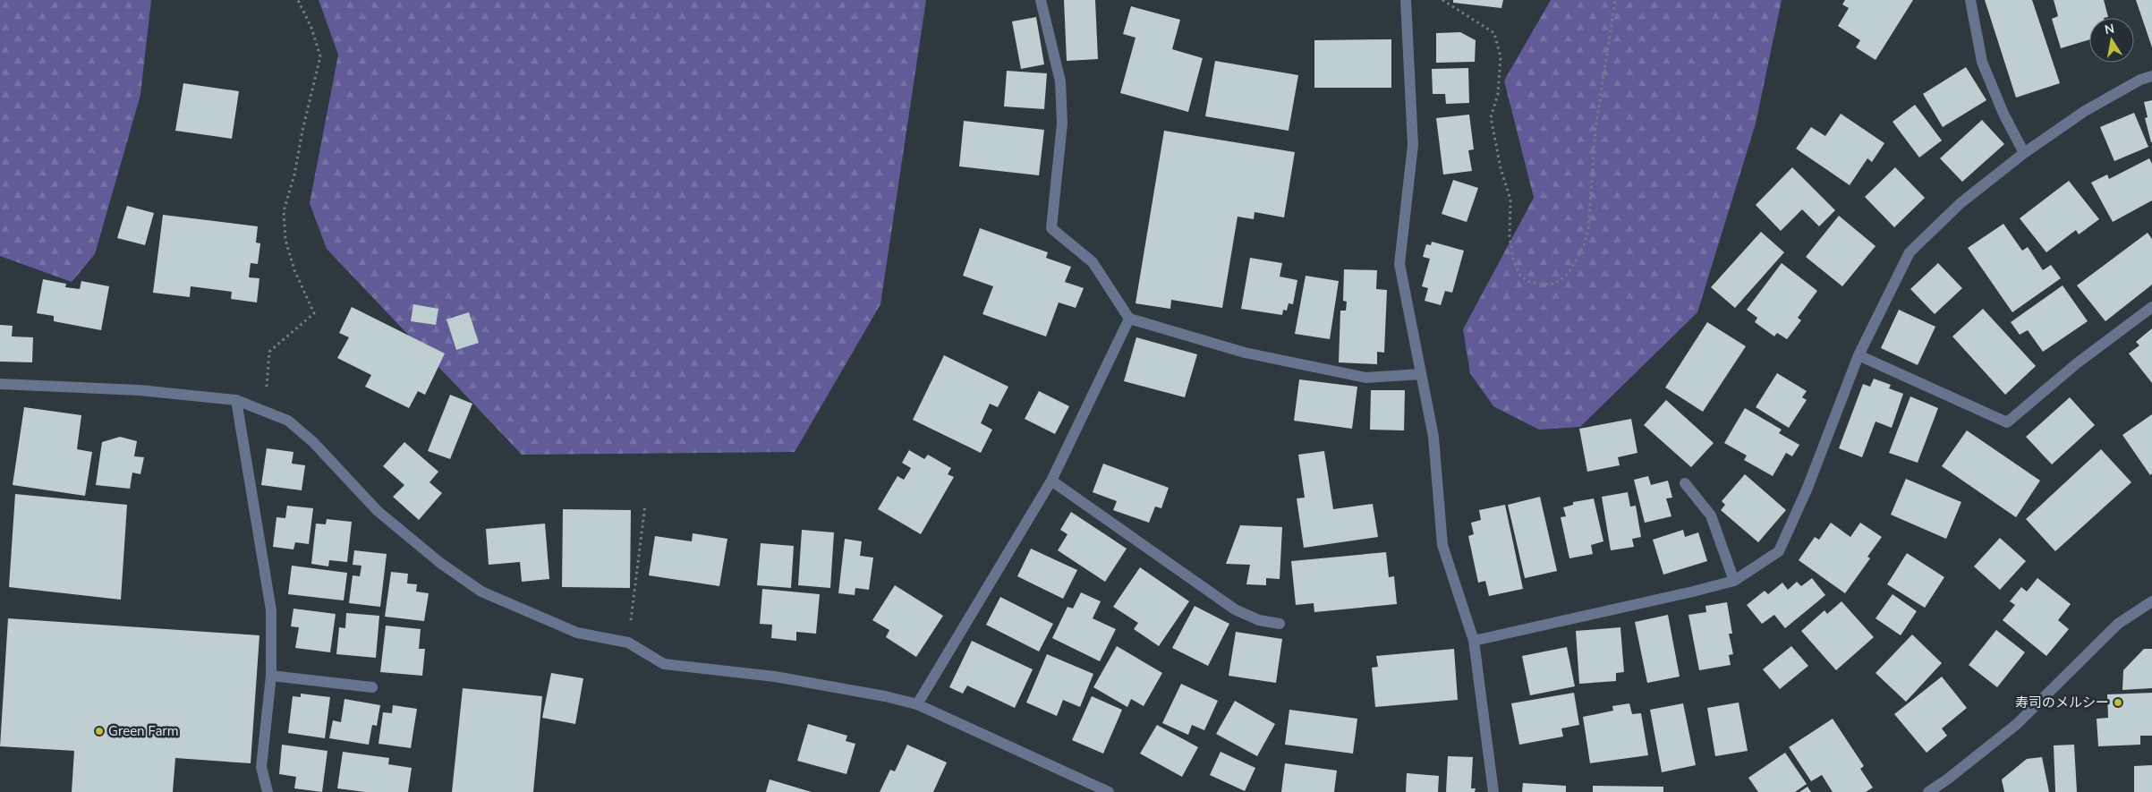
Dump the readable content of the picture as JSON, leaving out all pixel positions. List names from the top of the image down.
{
  "places": ["寿司のメルシー", "Green Farm"],
  "north": "top"
}
